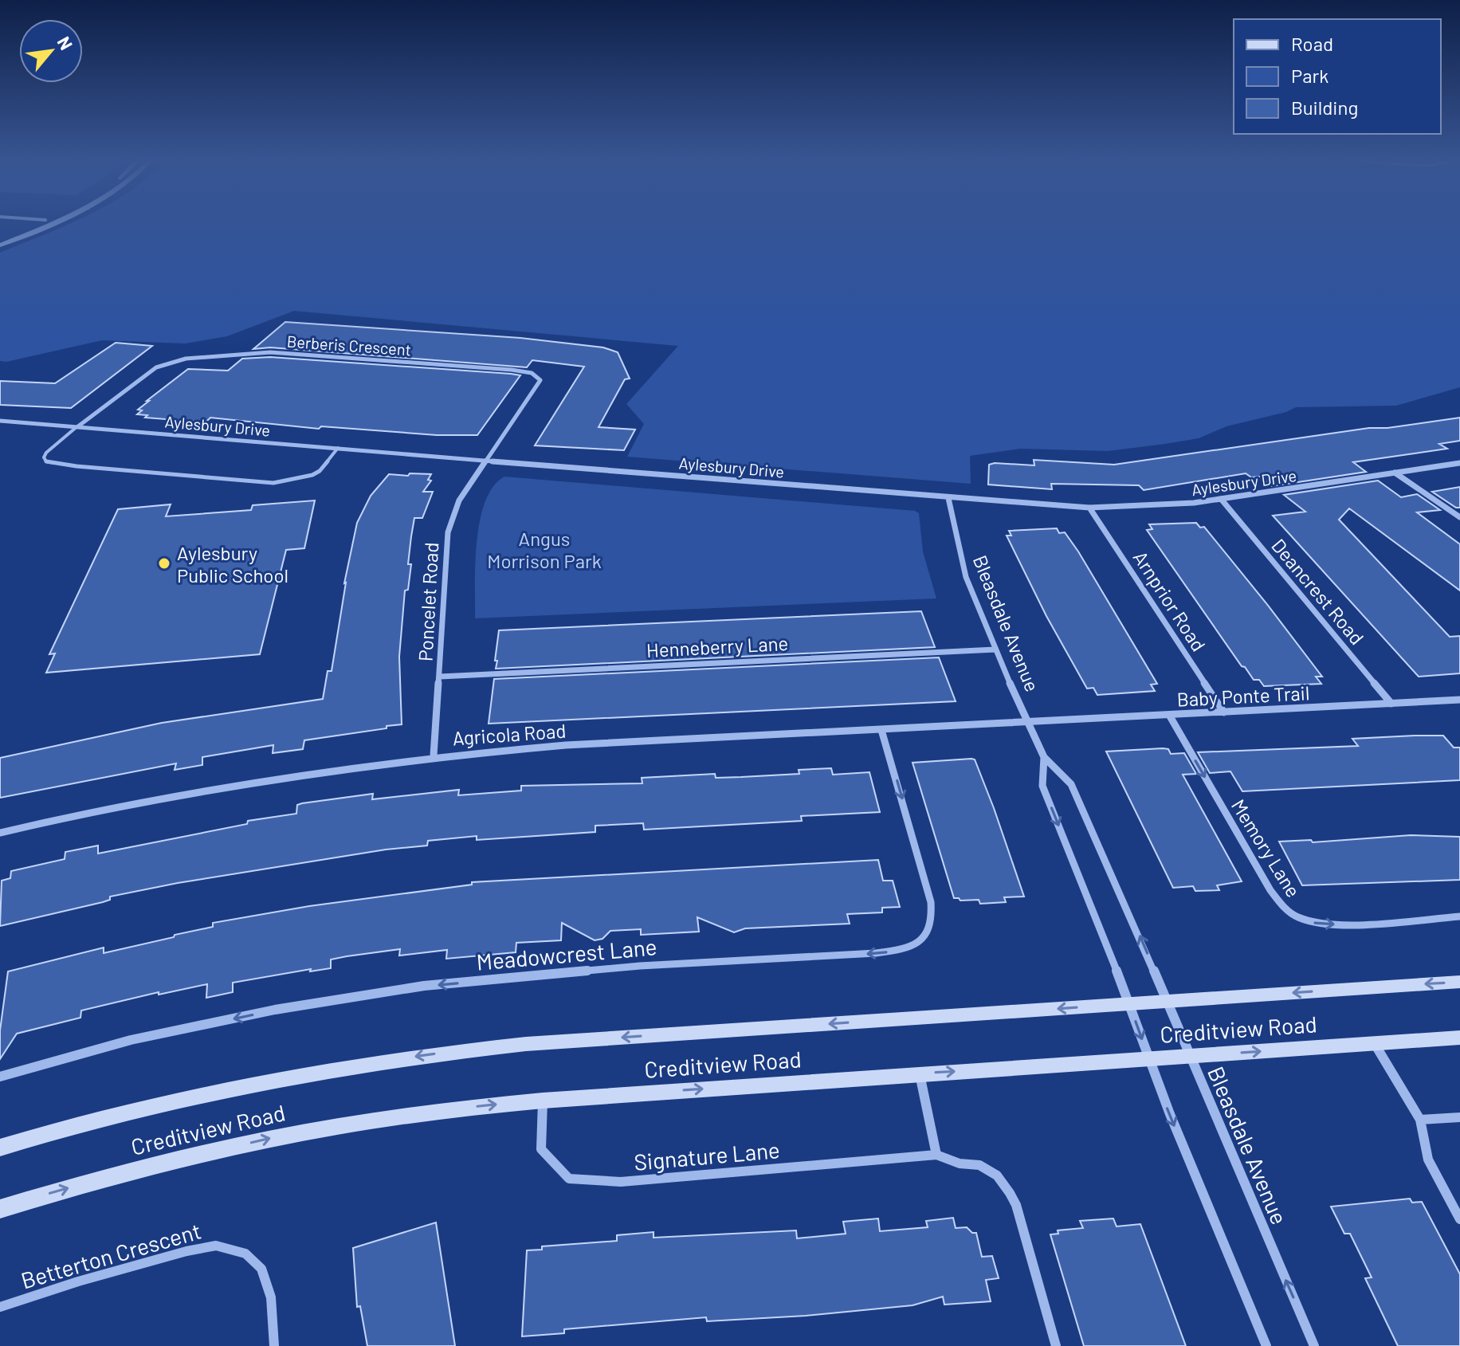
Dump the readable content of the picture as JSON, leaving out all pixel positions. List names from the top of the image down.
{
  "streets": {
    "main road": ["Creditview Road"],
    "street": [
      "Berberis Crescent",
      "Aylesbury Drive",
      "Deancrest Road",
      "Arnprior Road",
      "Poncelet Road",
      "Bleasdale Avenue",
      "Henneberry Lane",
      "Baby Ponte Trail",
      "Agricola Road",
      "Memory Lane",
      "Meadowcrest Lane",
      "Signature Lane",
      "Betterton Crescent"
    ]
  },
  "crossings": [
    ["Berberis Crescent", "Aylesbury Drive"],
    ["Berberis Crescent", "Poncelet Road"],
    ["Aylesbury Drive", "Deancrest Road"],
    ["Aylesbury Drive", "Arnprior Road"],
    ["Aylesbury Drive", "Poncelet Road"],
    ["Aylesbury Drive", "Bleasdale Avenue"],
    ["Deancrest Road", "Baby Ponte Trail"],
    ["Arnprior Road", "Baby Ponte Trail"],
    ["Poncelet Road", "Henneberry Lane"],
    ["Poncelet Road", "Agricola Road"],
    ["Bleasdale Avenue", "Henneberry Lane"],
    ["Bleasdale Avenue", "Baby Ponte Trail"],
    ["Bleasdale Avenue", "Agricola Road"],
    ["Bleasdale Avenue", "Creditview Road"],
    ["Baby Ponte Trail", "Agricola Road"],
    ["Baby Ponte Trail", "Memory Lane"],
    ["Agricola Road", "Meadowcrest Lane"],
    ["Creditview Road", "Signature Lane"]
  ],
  "one_way": ["Memory Lane", "Meadowcrest Lane"],
  "parks": ["Angus Morrison Park"],
  "places": ["Aylesbury Public School"],
  "legend": ["Road", "Park", "Building"],
  "north": "top right"
}
